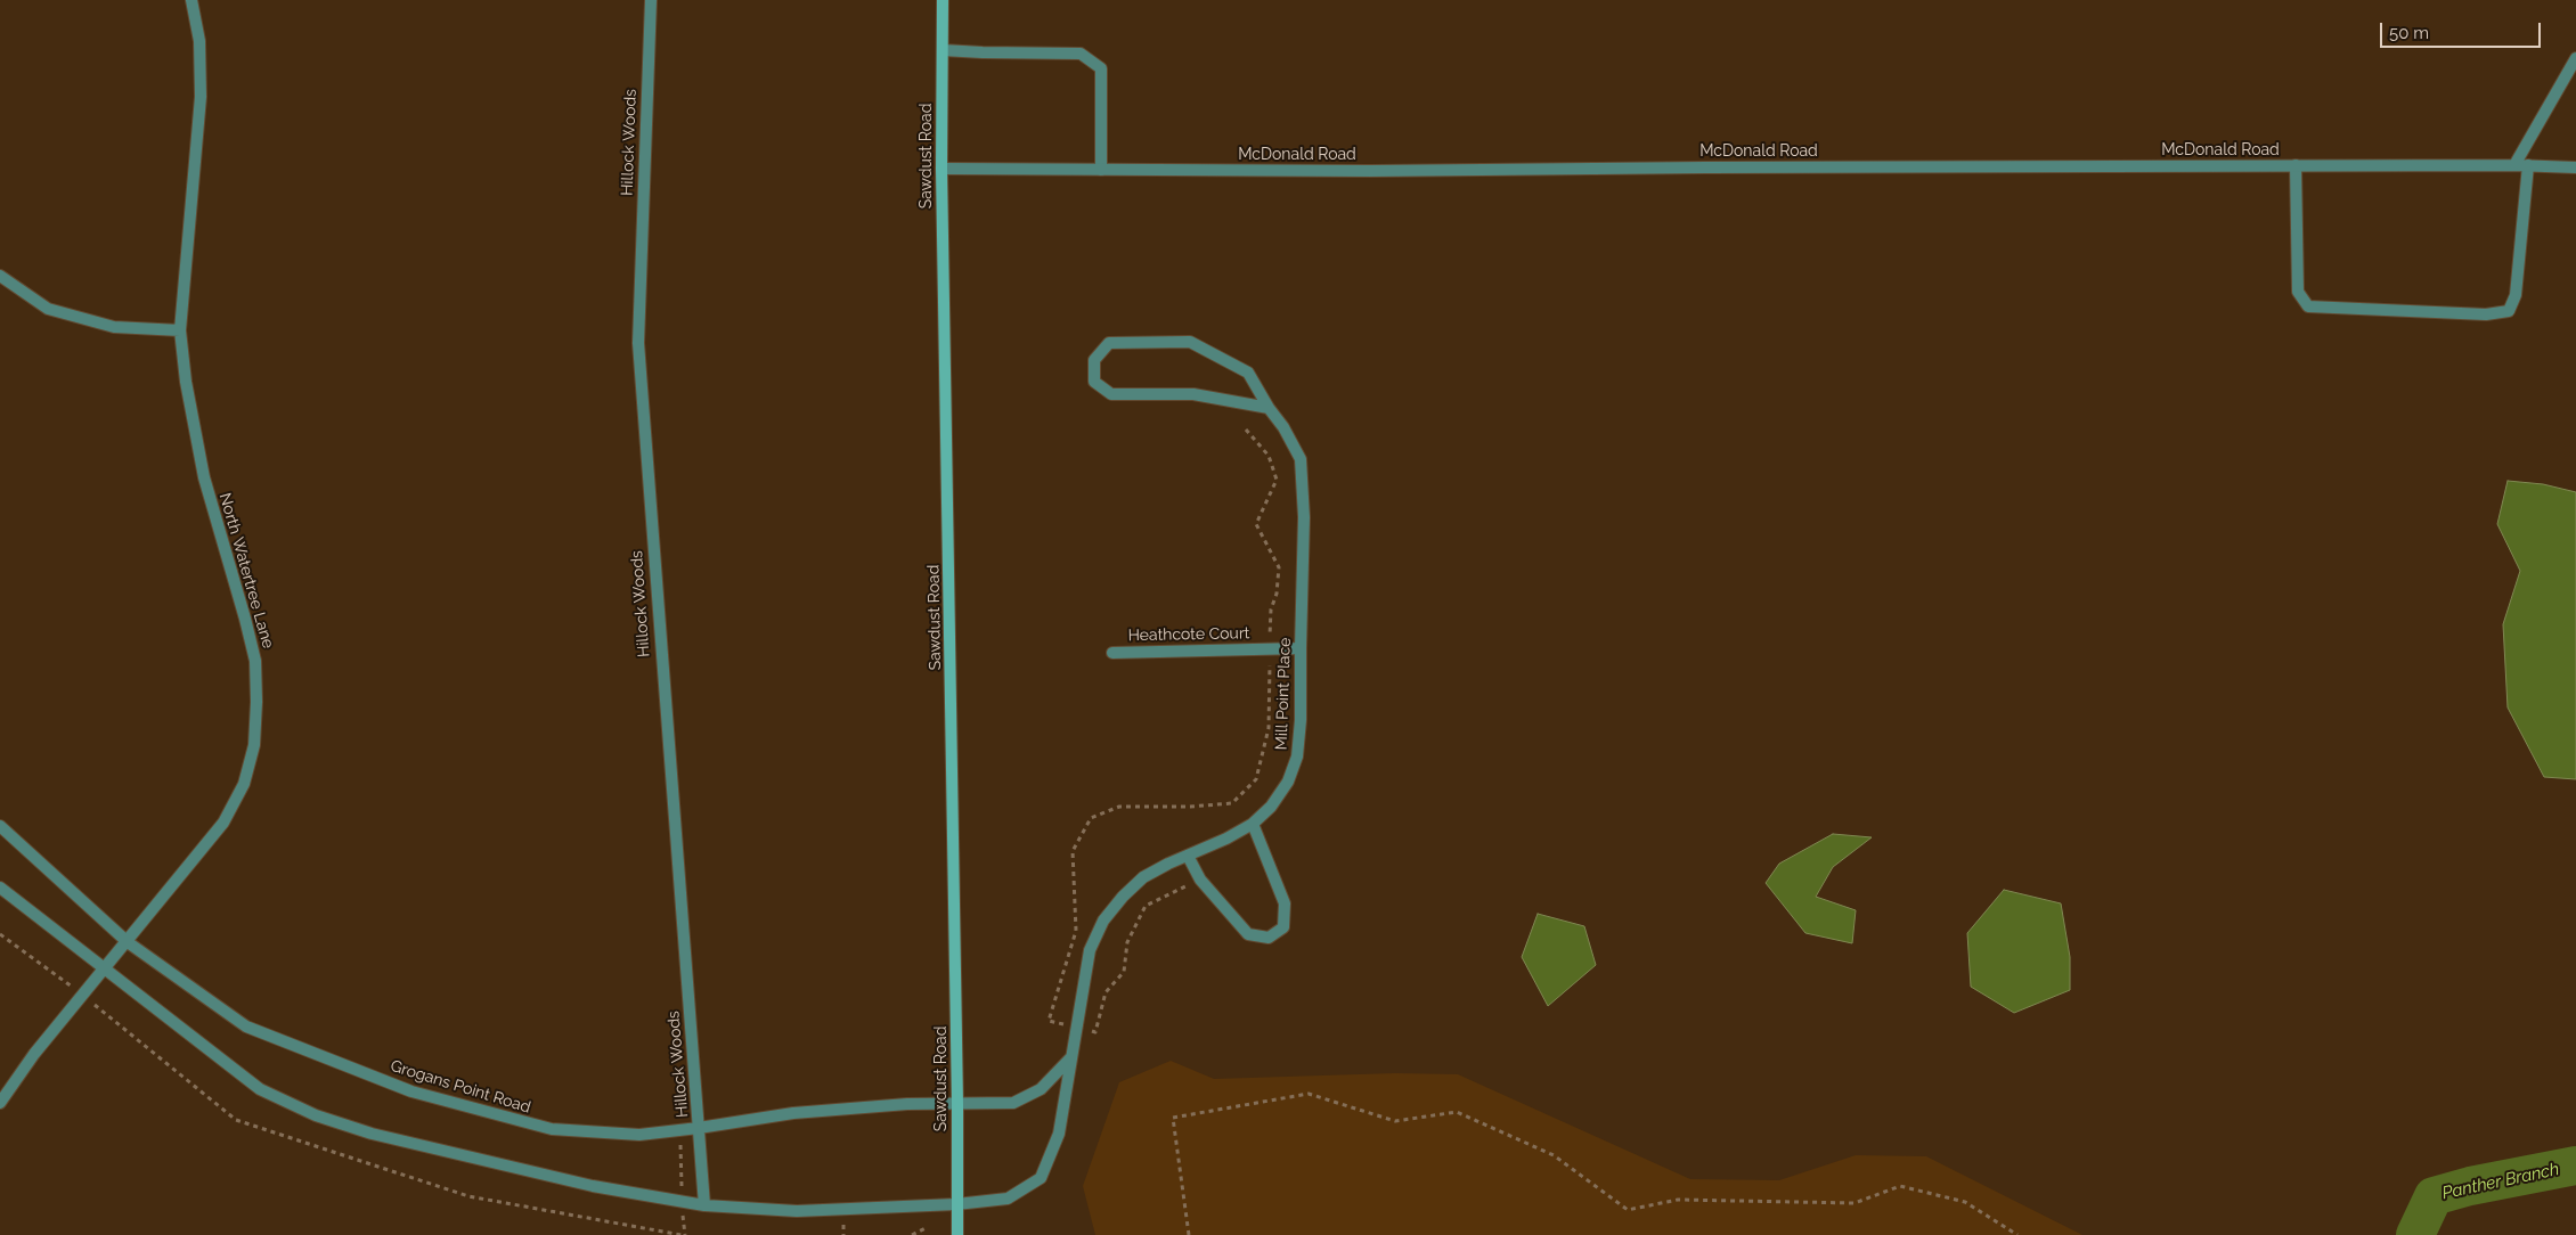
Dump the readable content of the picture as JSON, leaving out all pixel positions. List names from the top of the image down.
{
  "streets": {
    "street": [
      "Hillock Woods",
      "McDonald Road",
      "Sawdust Road",
      "North Watertree Lane",
      "Heathcote Court",
      "Mill Point Place",
      "Grogans Point Road"
    ]
  },
  "crossings": [
    ["Hillock Woods", "Grogans Point Road"],
    ["McDonald Road", "Sawdust Road"],
    ["Sawdust Road", "Mill Point Place"],
    ["Sawdust Road", "Grogans Point Road"],
    ["North Watertree Lane", "Grogans Point Road"],
    ["Heathcote Court", "Mill Point Place"]
  ],
  "water": ["Panther Branch"],
  "scale_bar": "50 m"
}
